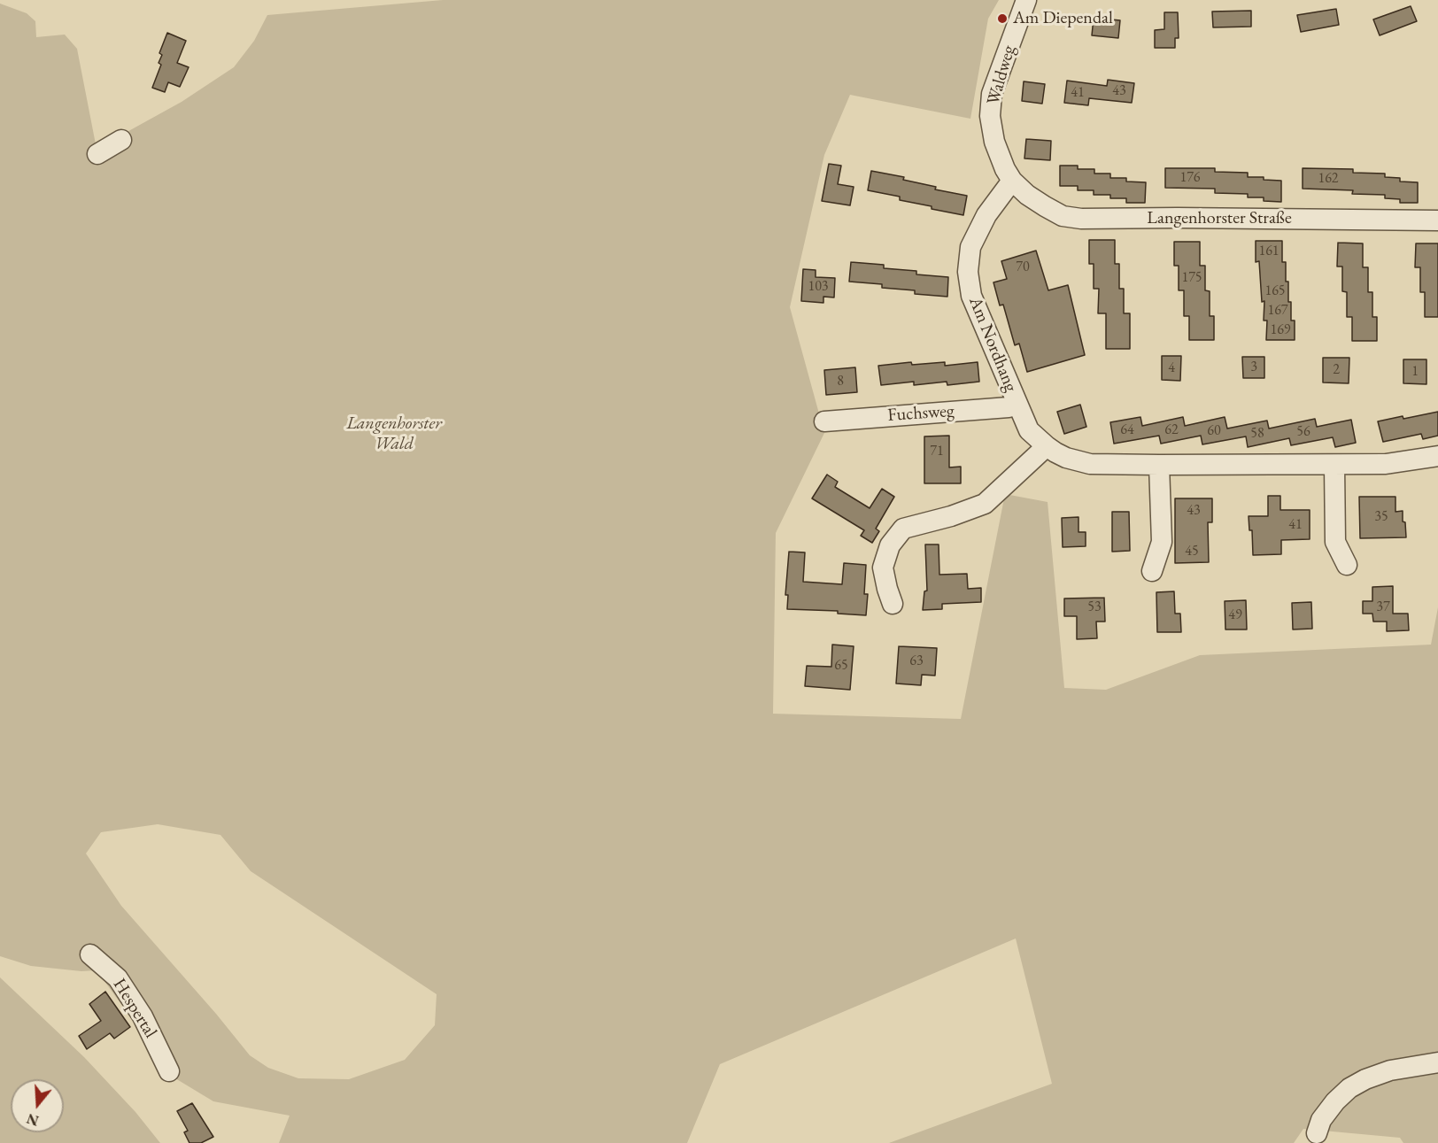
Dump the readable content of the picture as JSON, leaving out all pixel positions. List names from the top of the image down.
{
  "streets": {
    "street": [
      "Waldweg",
      "Langenhorster Straße",
      "Am Nordhang",
      "Fuchsweg",
      "Hespertal"
    ]
  },
  "crossings": [
    ["Waldweg", "Langenhorster Straße"],
    ["Waldweg", "Am Nordhang"],
    ["Langenhorster Straße", "Am Nordhang"],
    ["Am Nordhang", "Fuchsweg"]
  ],
  "parks": ["Langenhorster Wald"],
  "places": ["Am Diependal"],
  "house_numbers": [
    "43",
    "41",
    "176",
    "162",
    "161",
    "70",
    "175",
    "103",
    "165",
    "167",
    "169",
    "3",
    "4",
    "2",
    "1",
    "8",
    "64",
    "62",
    "60",
    "56",
    "58",
    "71",
    "43",
    "35",
    "41",
    "45",
    "53",
    "37",
    "49",
    "63",
    "65"
  ],
  "north": "bottom"
}
